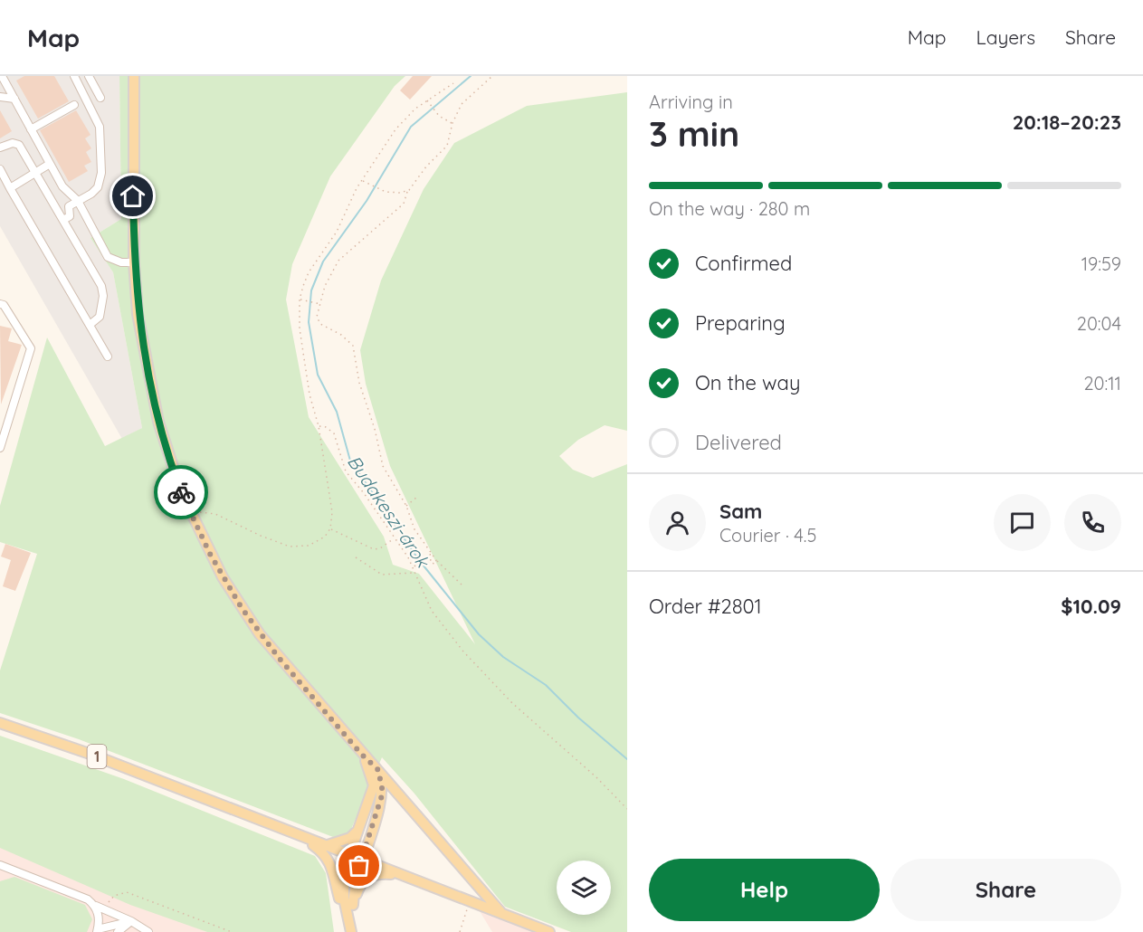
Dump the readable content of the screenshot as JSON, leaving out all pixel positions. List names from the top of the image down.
{
  "streets": {
    "main road": ["1"]
  },
  "water": ["Budakeszi-árok"],
  "page": {
    "header": "Map",
    "nav": ["Map", "Layers", "Share"],
    "heading": ["3 min", "Arriving in", "20:18–20:23"],
    "panel": [
      "Sam",
      "Courier · 4.5",
      "Order #2801",
      "$10.09"
    ],
    "bar": "On the way · 280 m",
    "list": [
      ["Confirmed", "19:59"],
      ["Preparing", "20:04"],
      ["On the way", "20:11"],
      "Delivered"
    ],
    "buttons": ["Help", "Share"]
  }
}
